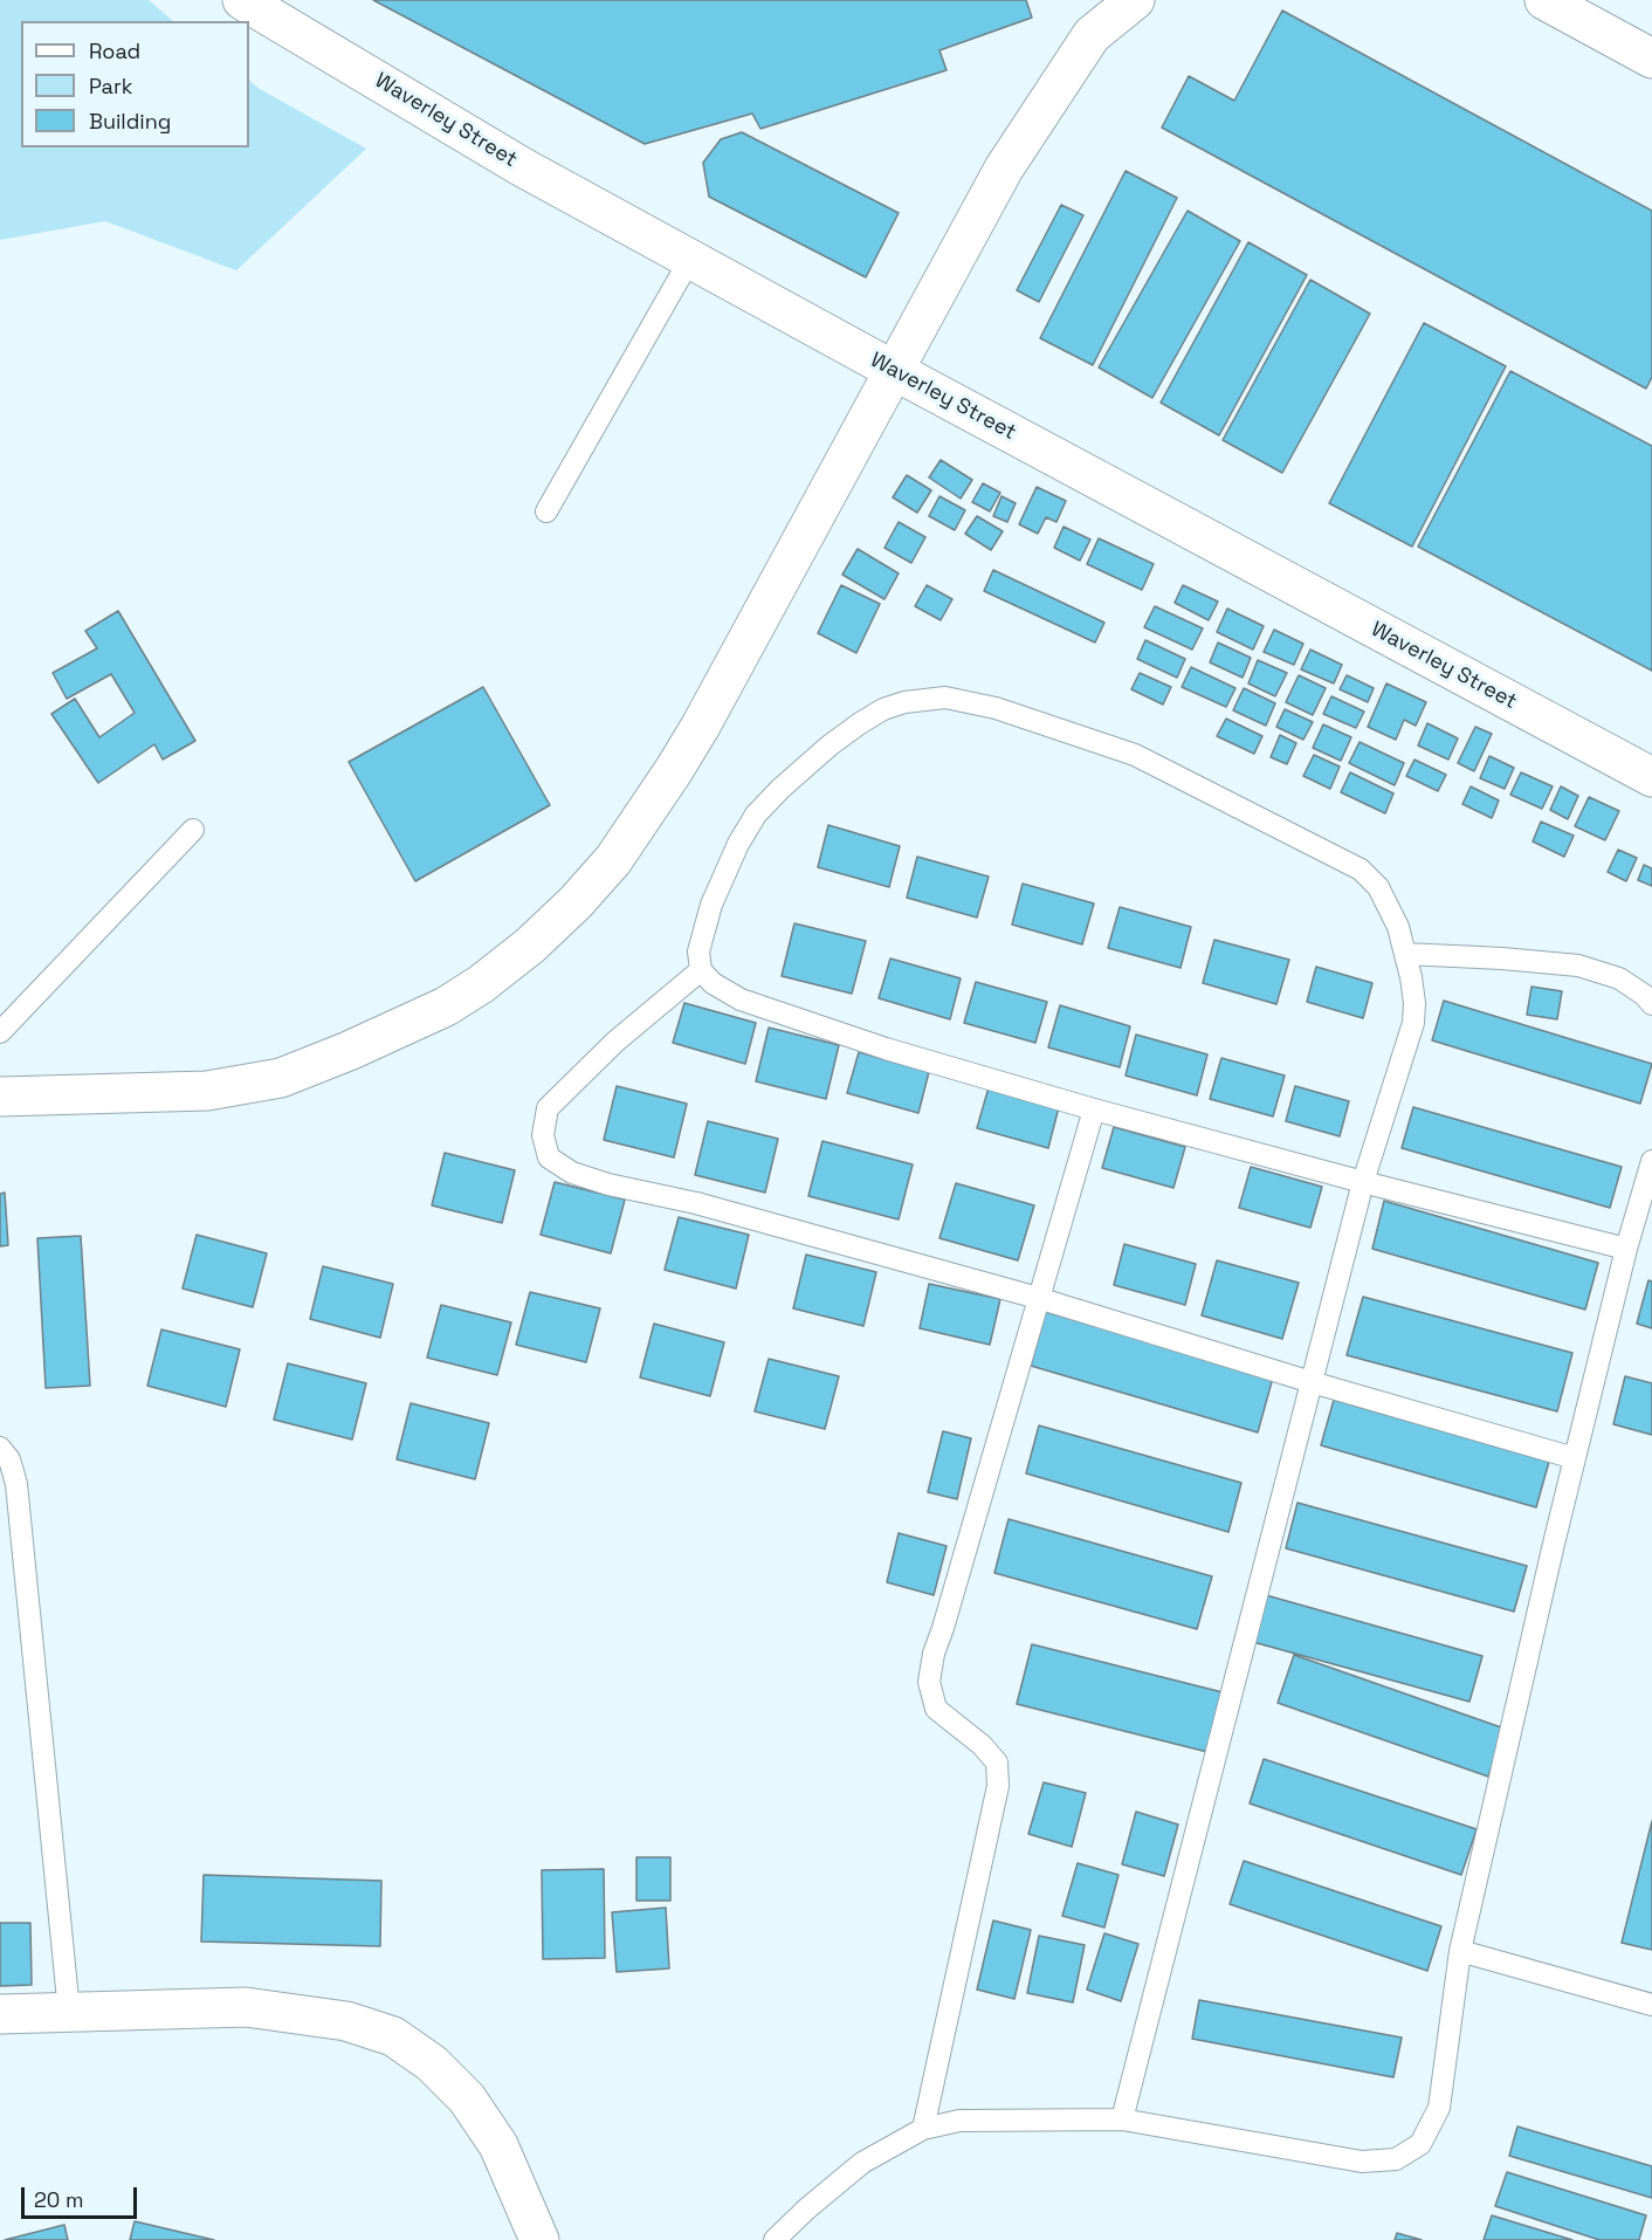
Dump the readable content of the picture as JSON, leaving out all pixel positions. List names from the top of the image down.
{
  "streets": {
    "street": ["Waverley Street"]
  },
  "legend": ["Road", "Park", "Building"],
  "scale_bar": "20 m"
}
